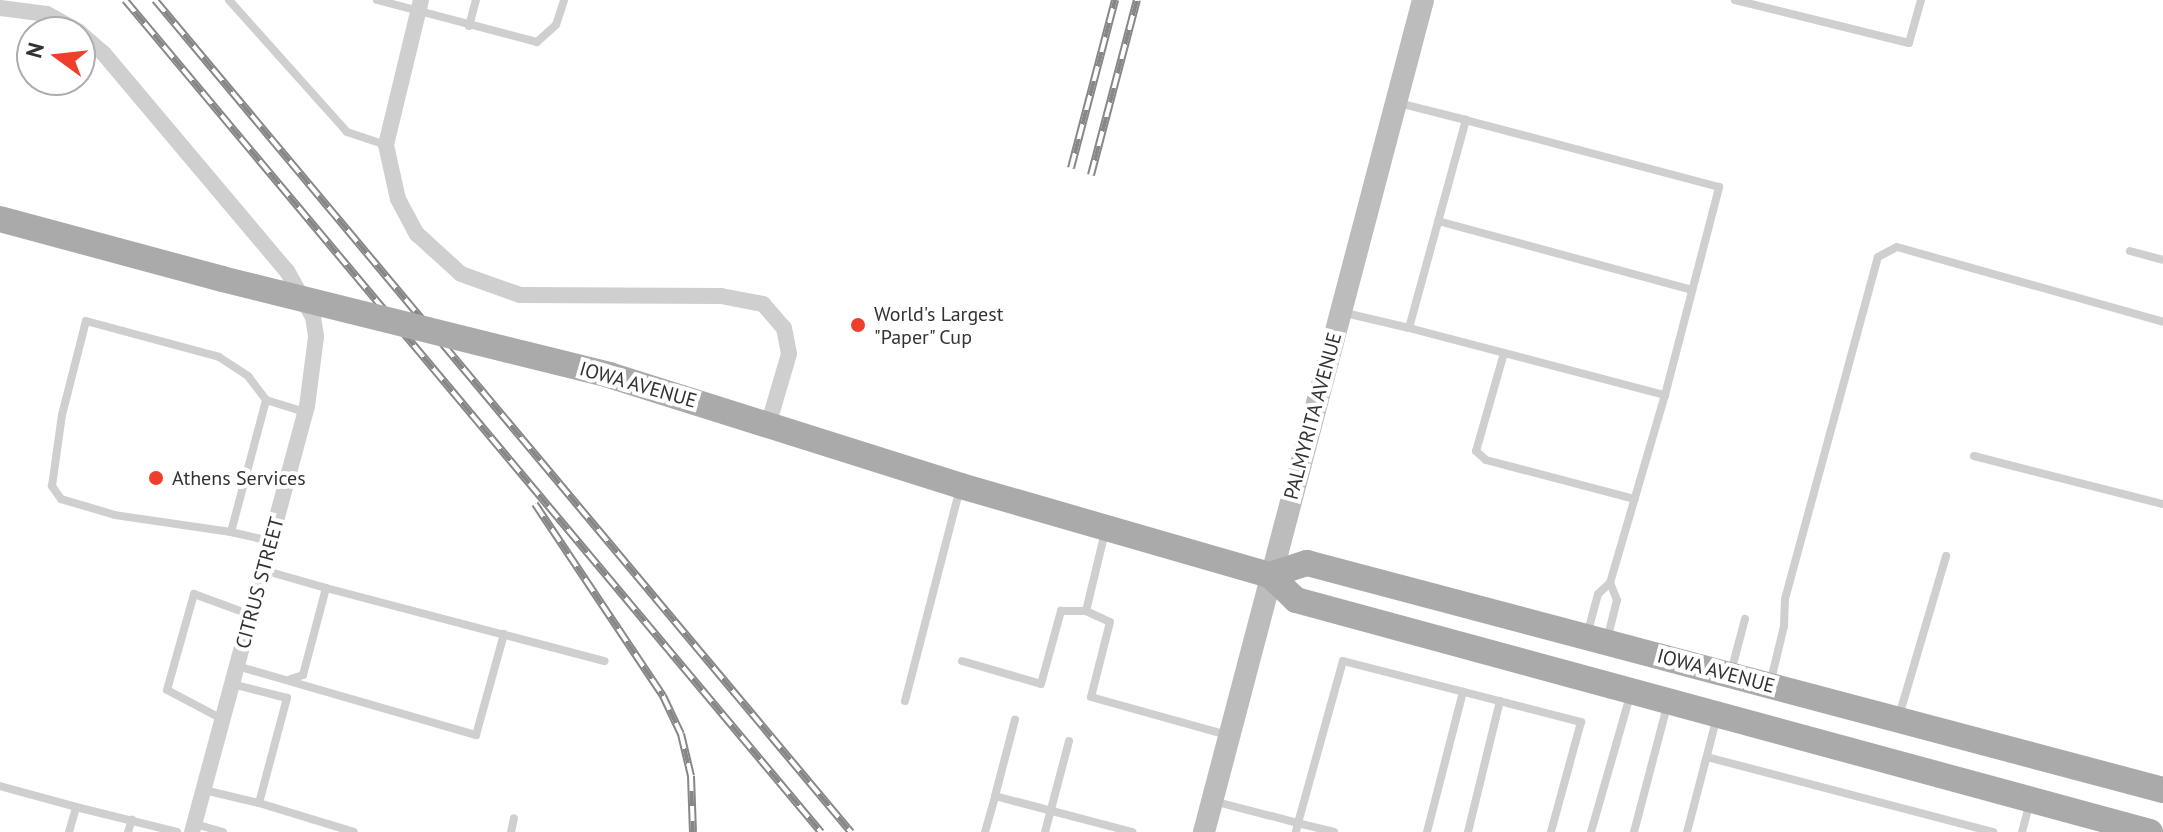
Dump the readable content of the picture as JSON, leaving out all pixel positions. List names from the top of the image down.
{
  "streets": {
    "main road": ["IOWA AVENUE"],
    "street": ["PALMYRITA AVENUE", "CITRUS STREET"]
  },
  "crossings": [
    ["IOWA AVENUE", "PALMYRITA AVENUE"]
  ],
  "places": ["World's Largest \"Paper\" Cup", "Athens Services"],
  "north": "left"
}
